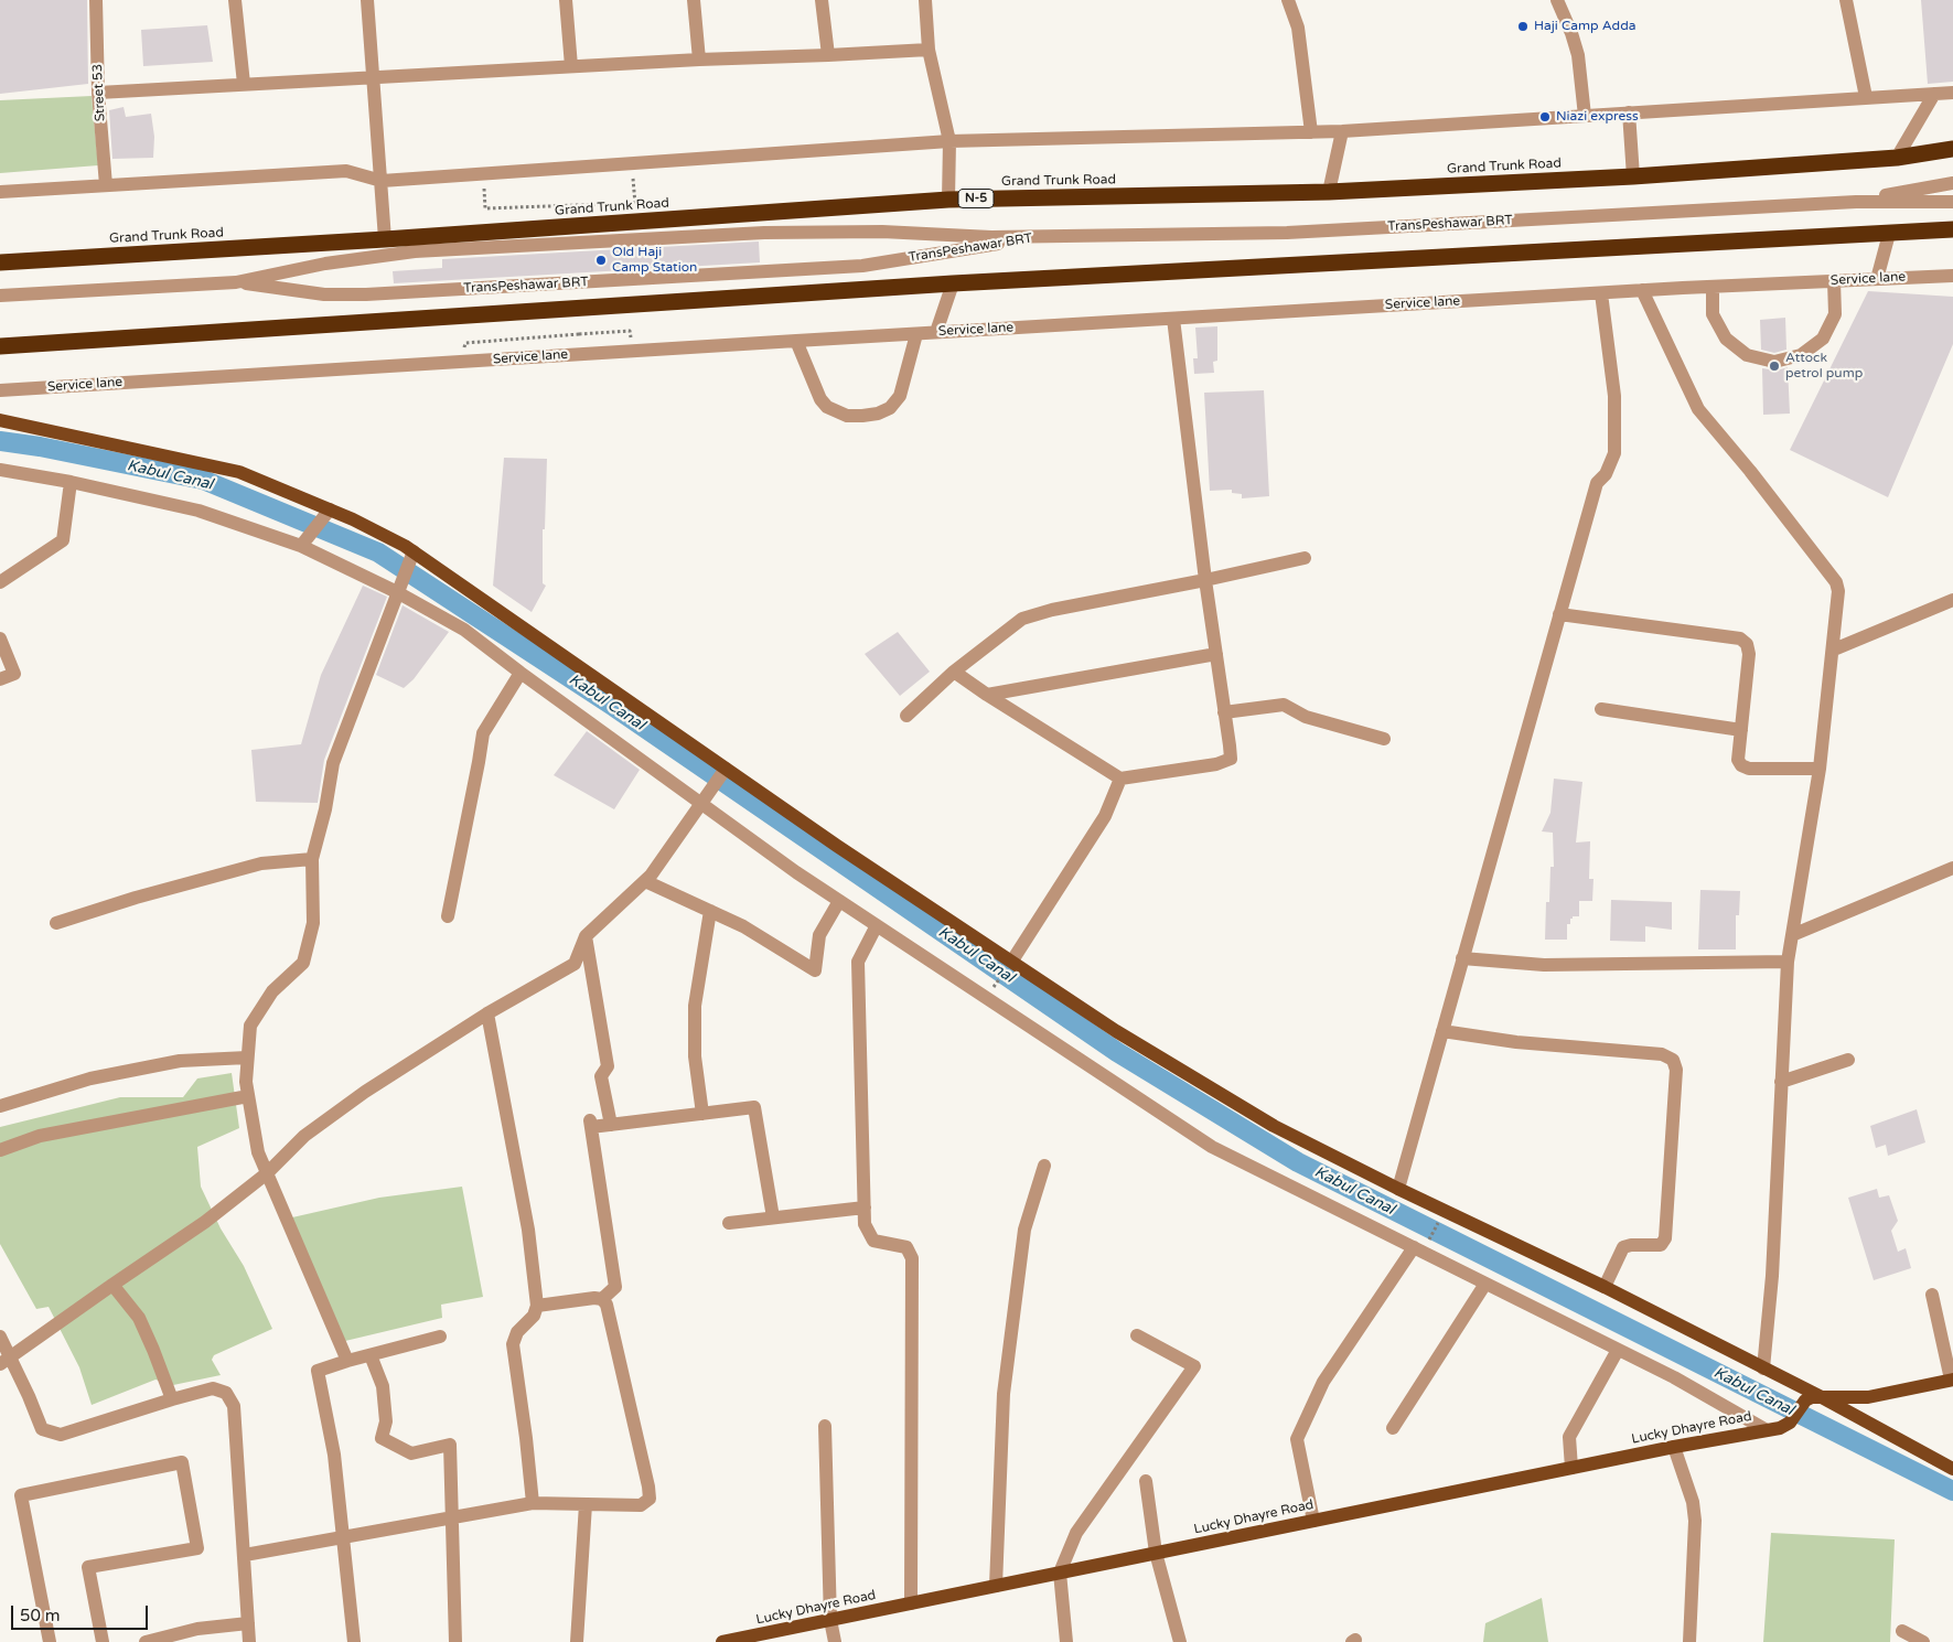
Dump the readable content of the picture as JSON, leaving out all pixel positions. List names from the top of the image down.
{
  "streets": {
    "highway": ["Grand Trunk Road", "N-5"],
    "main road": ["Lucky Dhayre Road"],
    "street": ["Street 53", "TransPeshawar BRT", "Service lane"]
  },
  "water": ["Kabul Canal"],
  "places": [
    "Haji Camp Adda",
    "Niazi express",
    "Old Haji Camp Station",
    "Attock petrol pump"
  ],
  "scale_bar": "50 m"
}
